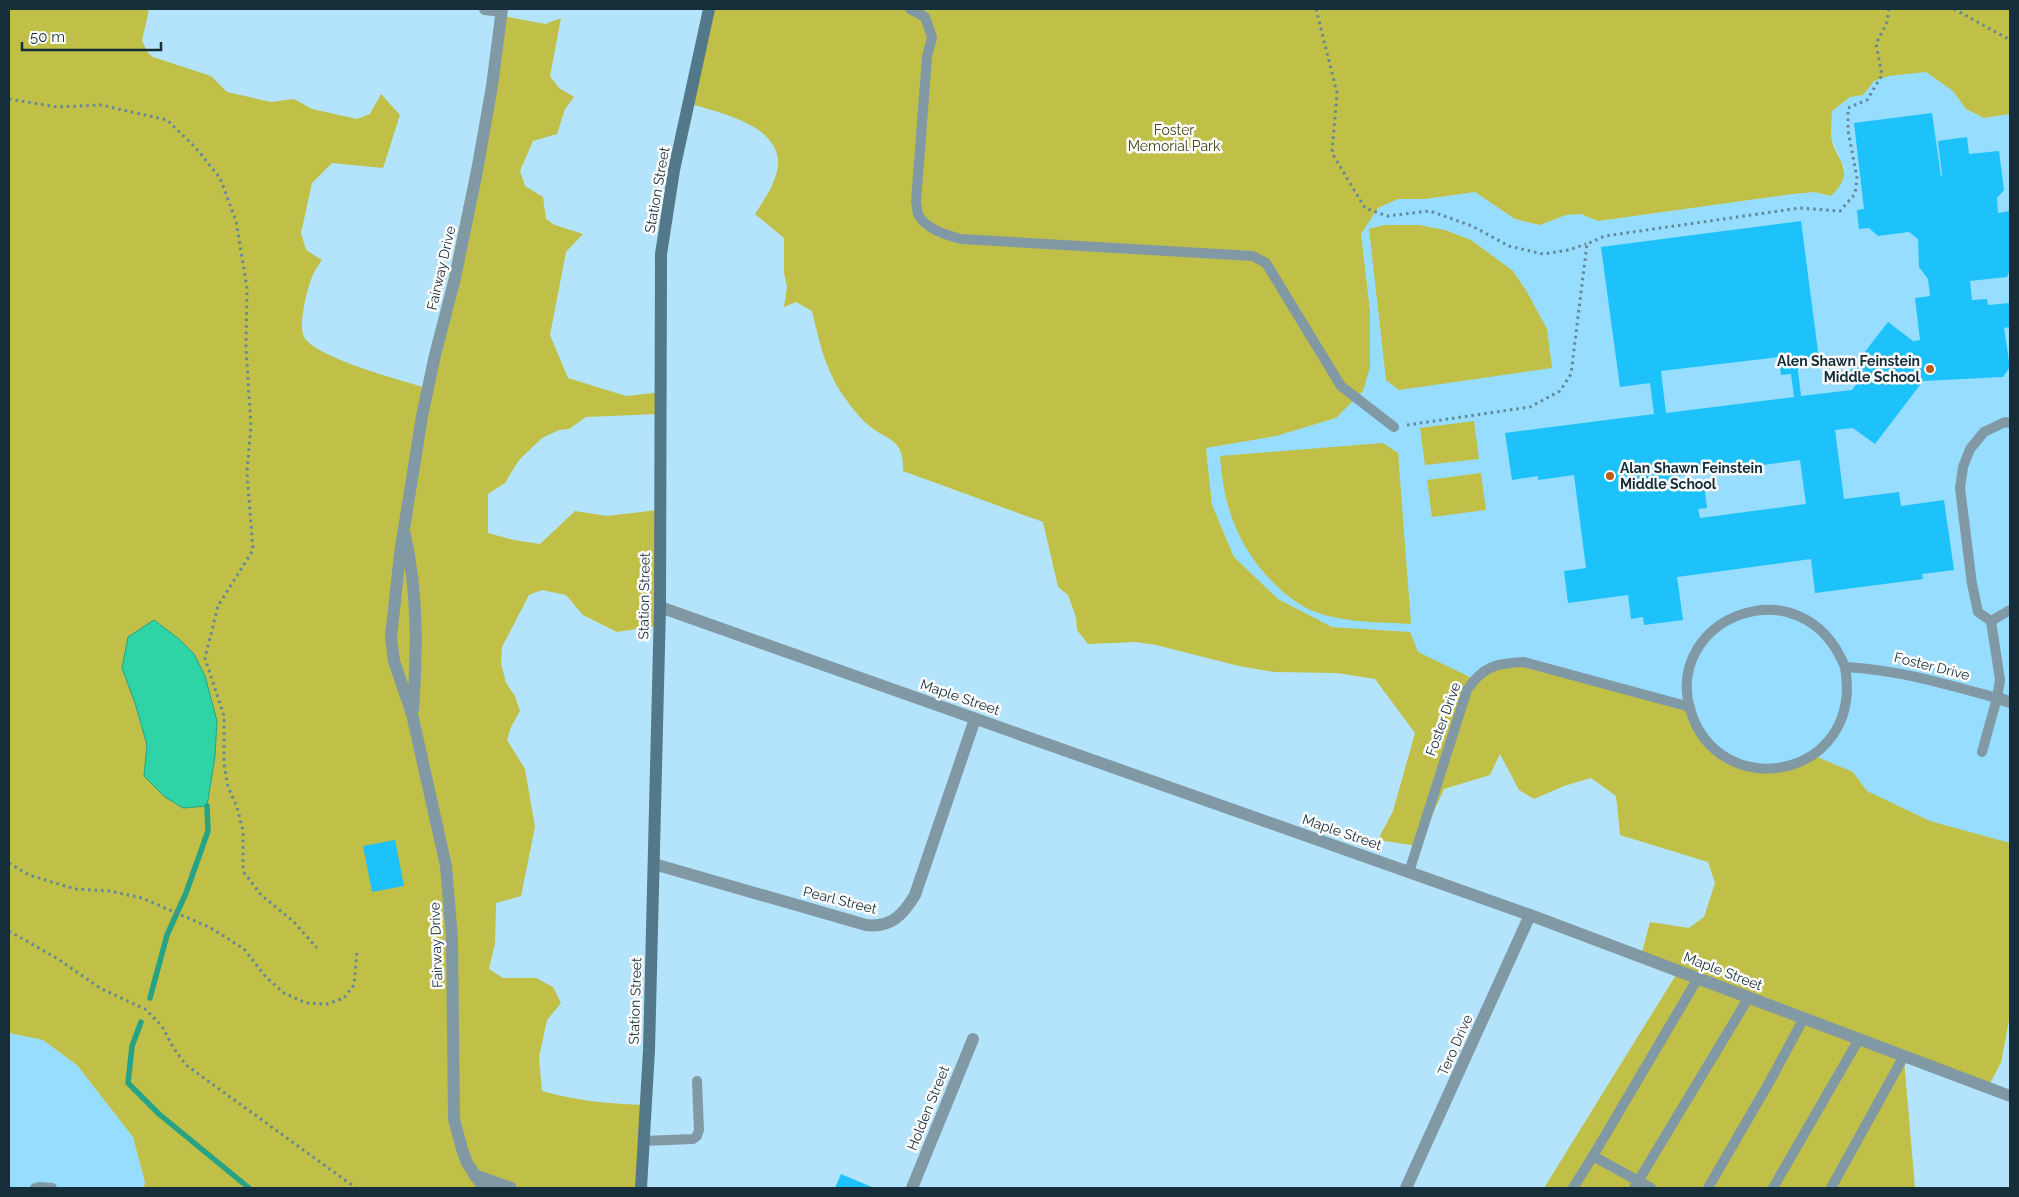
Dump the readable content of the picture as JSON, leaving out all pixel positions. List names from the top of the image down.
{
  "streets": {
    "street": [
      "Station Street",
      "Fairway Drive",
      "Foster Drive",
      "Maple Street",
      "Pearl Street",
      "Tero Drive",
      "Holden Street"
    ]
  },
  "crossings": [
    ["Station Street", "Maple Street"],
    ["Station Street", "Pearl Street"],
    ["Foster Drive", "Maple Street"],
    ["Maple Street", "Pearl Street"],
    ["Maple Street", "Tero Drive"]
  ],
  "parks": ["Foster Memorial Park"],
  "places": ["Alen Shawn Feinstein Middle School", "Alan Shawn Feinstein Middle School"],
  "scale_bar": "50 m"
}
